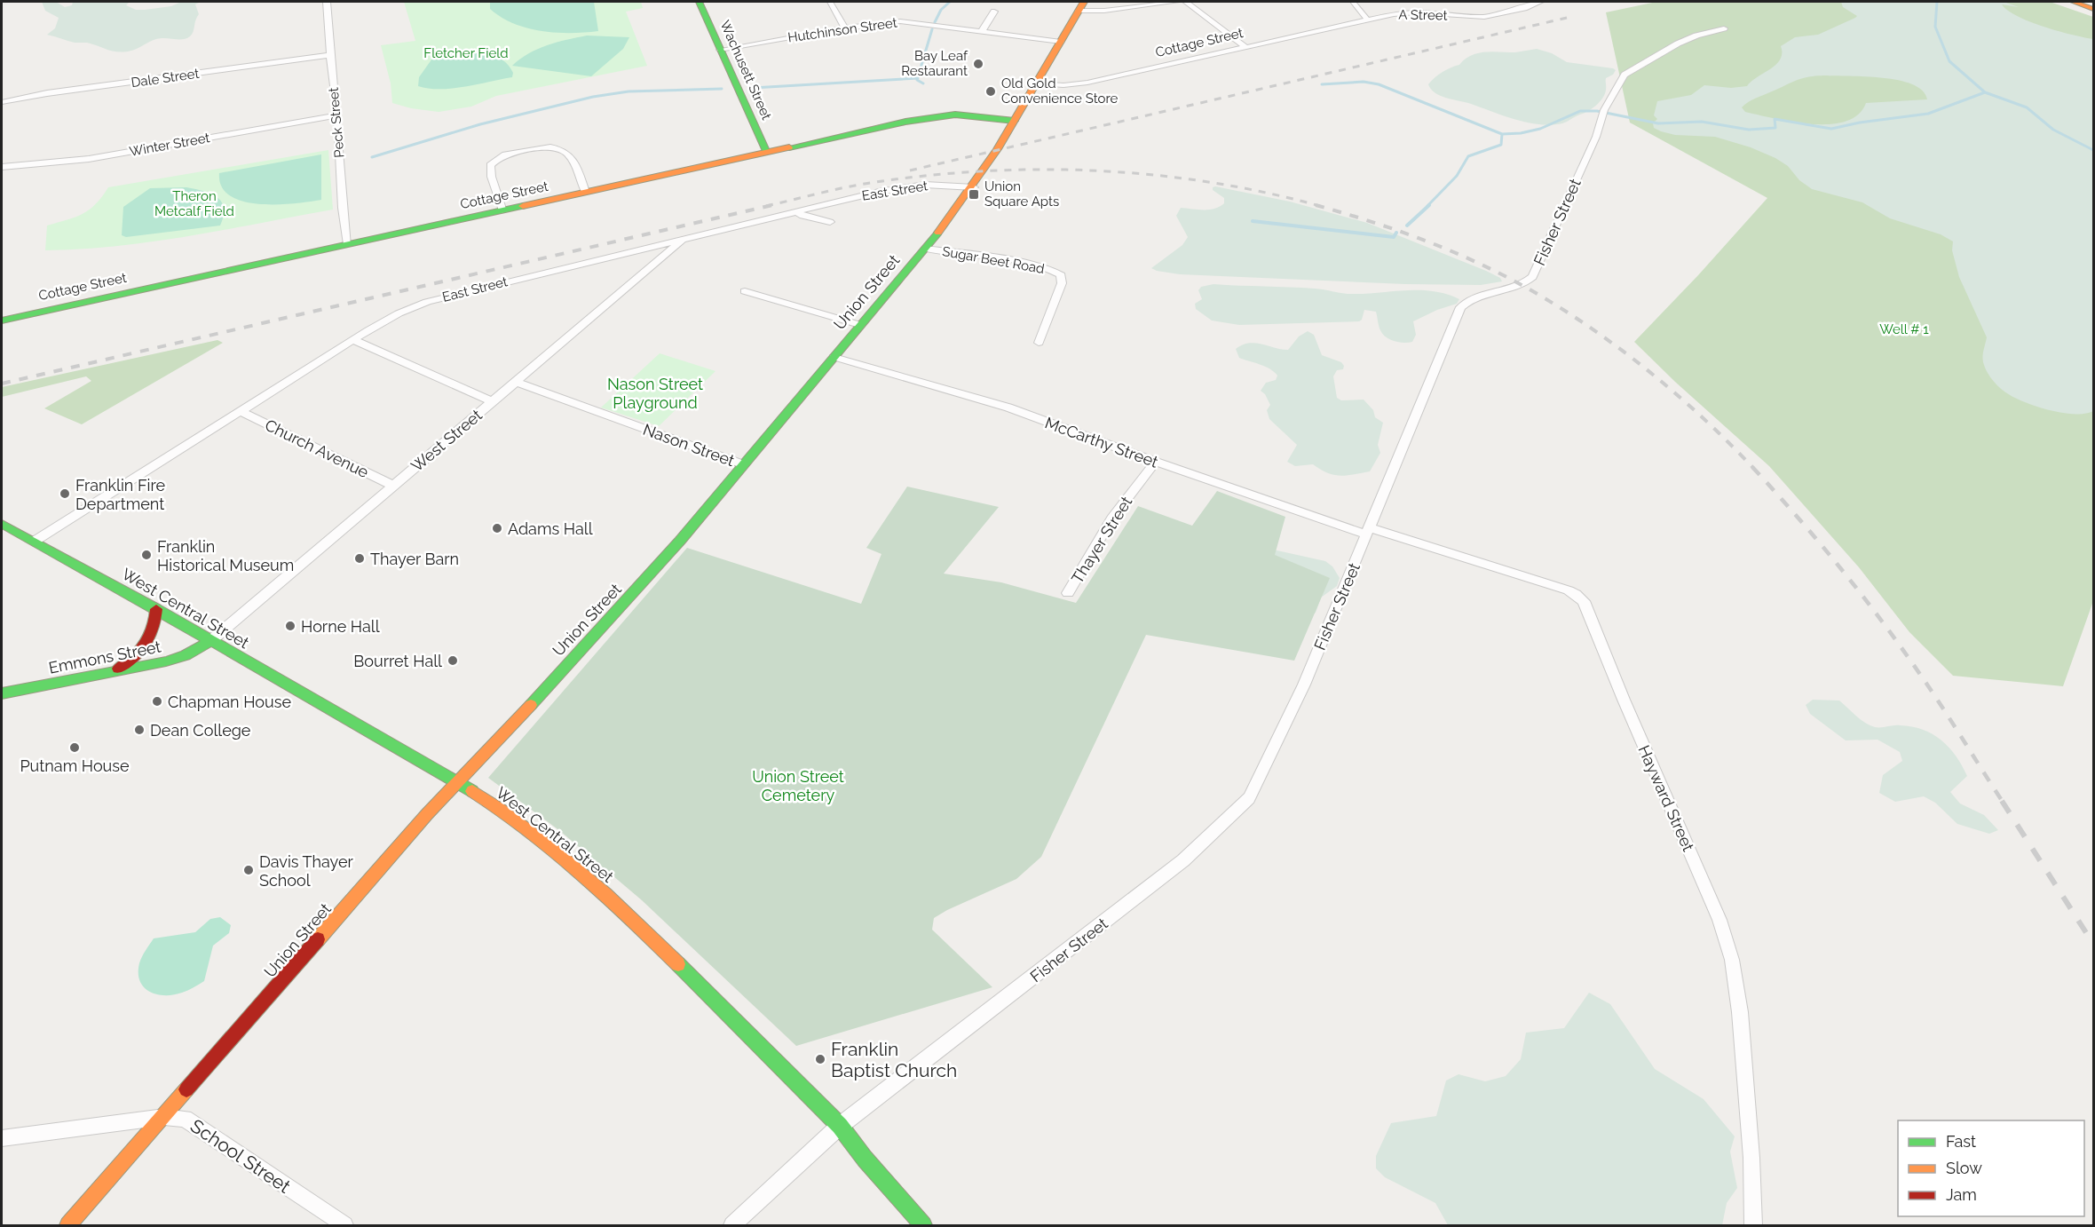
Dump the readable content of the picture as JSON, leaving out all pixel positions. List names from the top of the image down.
{
  "streets": {
    "main road": [
      "Cottage Street",
      "Wachusett Street",
      "Union Street",
      "West Central Street",
      "Emmons Street"
    ],
    "street": [
      "A Street",
      "Hutchinson Street",
      "Dale Street",
      "Peck Street",
      "Winter Street",
      "East Street",
      "Fisher Street",
      "Sugar Beet Road",
      "West Street",
      "McCarthy Street",
      "Nason Street",
      "Church Avenue",
      "Thayer Street",
      "Hayward Street",
      "School Street"
    ]
  },
  "crossings": [
    ["A Street", "Cottage Street"],
    ["Hutchinson Street", "Wachusett Street"],
    ["Hutchinson Street", "Union Street"],
    ["Cottage Street", "Wachusett Street"],
    ["Cottage Street", "Peck Street"],
    ["Cottage Street", "Union Street"],
    ["Dale Street", "Peck Street"],
    ["Peck Street", "Winter Street"],
    ["East Street", "Union Street"],
    ["East Street", "West Street"],
    ["East Street", "Church Avenue"],
    ["East Street", "West Central Street"],
    ["Fisher Street", "McCarthy Street"],
    ["Fisher Street", "West Central Street"],
    ["Fisher Street", "Hayward Street"],
    ["Sugar Beet Road", "Union Street"],
    ["Union Street", "McCarthy Street"],
    ["Union Street", "Nason Street"],
    ["Union Street", "West Central Street"],
    ["Union Street", "School Street"],
    ["West Street", "Nason Street"],
    ["West Street", "Church Avenue"],
    ["West Street", "West Central Street"],
    ["West Street", "Emmons Street"],
    ["McCarthy Street", "Thayer Street"],
    ["McCarthy Street", "Hayward Street"],
    ["West Central Street", "Emmons Street"]
  ],
  "parks": [
    "Fletcher Field",
    "Theron Metcalf Field",
    "Well # 1",
    "Nason Street Playground",
    "Union Street Cemetery"
  ],
  "places": {
    "other": [
      "Bay Leaf Restaurant",
      "Old Gold Convenience Store",
      "Franklin Fire Department",
      "Adams Hall",
      "Franklin Historical Museum",
      "Thayer Barn",
      "Horne Hall",
      "Bourret Hall",
      "Chapman House",
      "Dean College",
      "Putnam House",
      "Davis Thayer School",
      "Franklin Baptist Church"
    ],
    "transit": ["Union Square Apts"]
  },
  "legend": ["Fast", "Slow", "Jam"]
}
